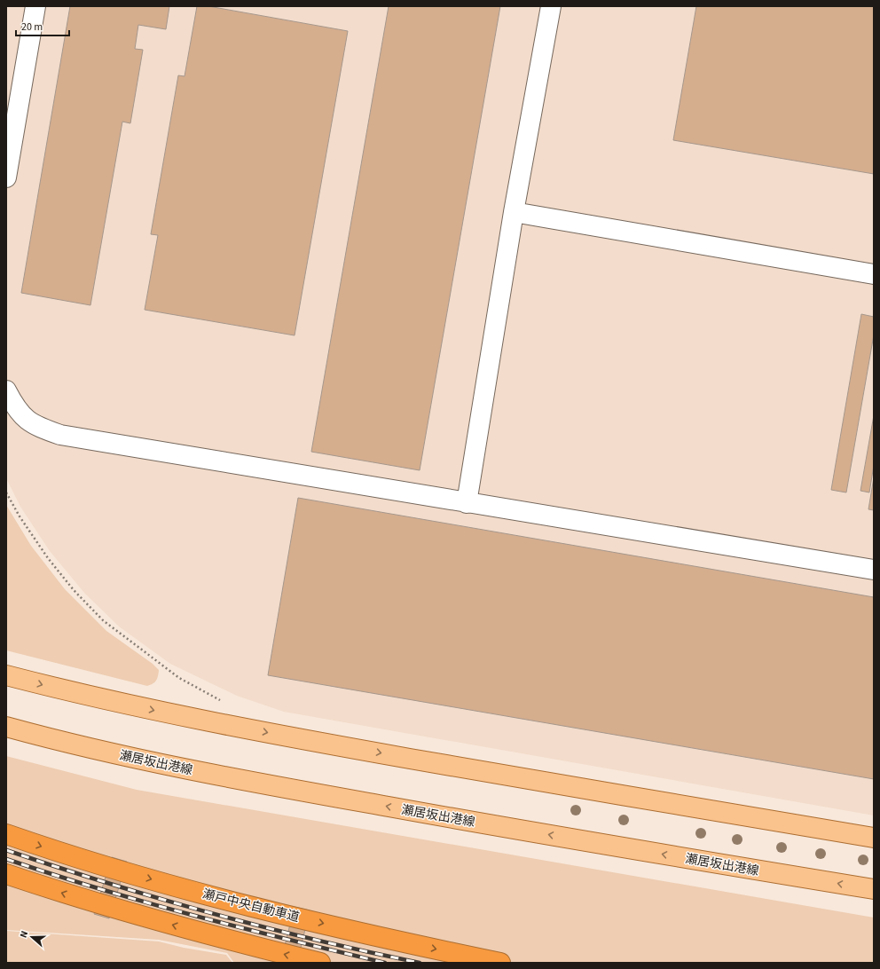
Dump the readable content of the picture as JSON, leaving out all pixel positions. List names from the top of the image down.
{
  "streets": {
    "highway": ["瀬戸中央自動車道"],
    "main road": ["瀬居坂出港線"]
  },
  "scale_bar": "20 m",
  "north": "left"
}
